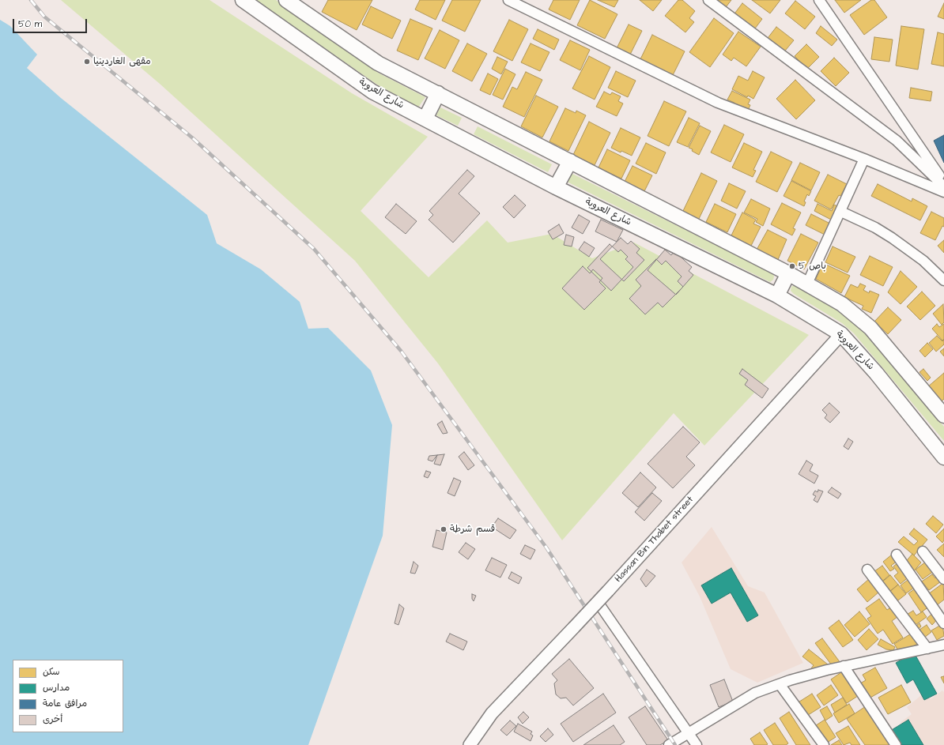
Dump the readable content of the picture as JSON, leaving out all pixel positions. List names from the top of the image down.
{
  "streets": {
    "main road": ["شارع العروبة"],
    "street": ["Hassan Bin Thabet street"]
  },
  "crossings": [
    ["شارع العروبة", "Hassan Bin Thabet street"]
  ],
  "places": ["مقهى الغاردينيا", "باص 5", "قسم شرطة"],
  "legend": [
    "سكن",
    "مدارس",
    "مرافق عامة",
    "أخرى"
  ],
  "scale_bar": "50 m"
}
